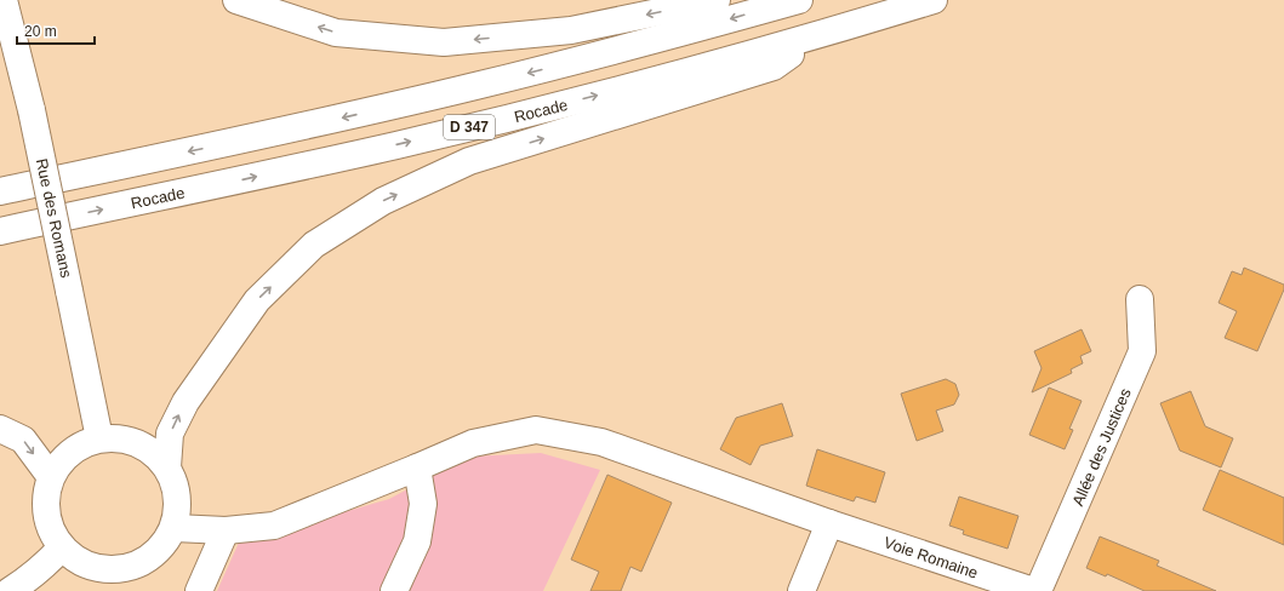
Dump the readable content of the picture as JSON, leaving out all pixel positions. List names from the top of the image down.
{
  "streets": {
    "main road": [
      "Rocade",
      "D 347",
      "Rue des Romans",
      "Allée des Justices",
      "Voie Romaine"
    ]
  },
  "crossings": [
    ["Rue des Romans", "Voie Romaine"]
  ],
  "scale_bar": "20 m"
}
